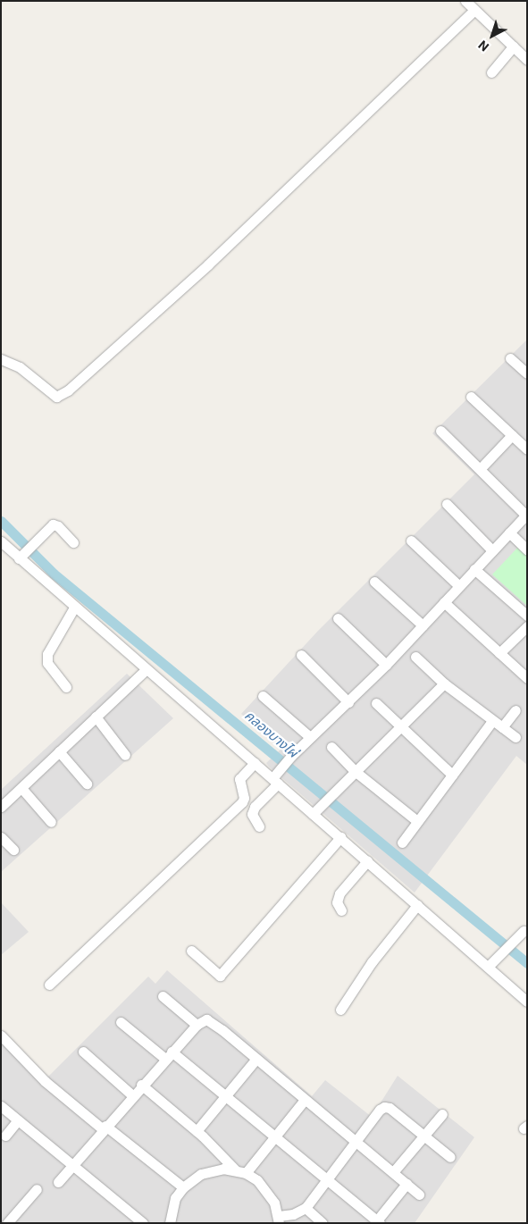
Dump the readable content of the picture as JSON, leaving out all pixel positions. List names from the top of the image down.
{
  "water": ["คลองบางไผ่"],
  "north": "bottom left"
}
